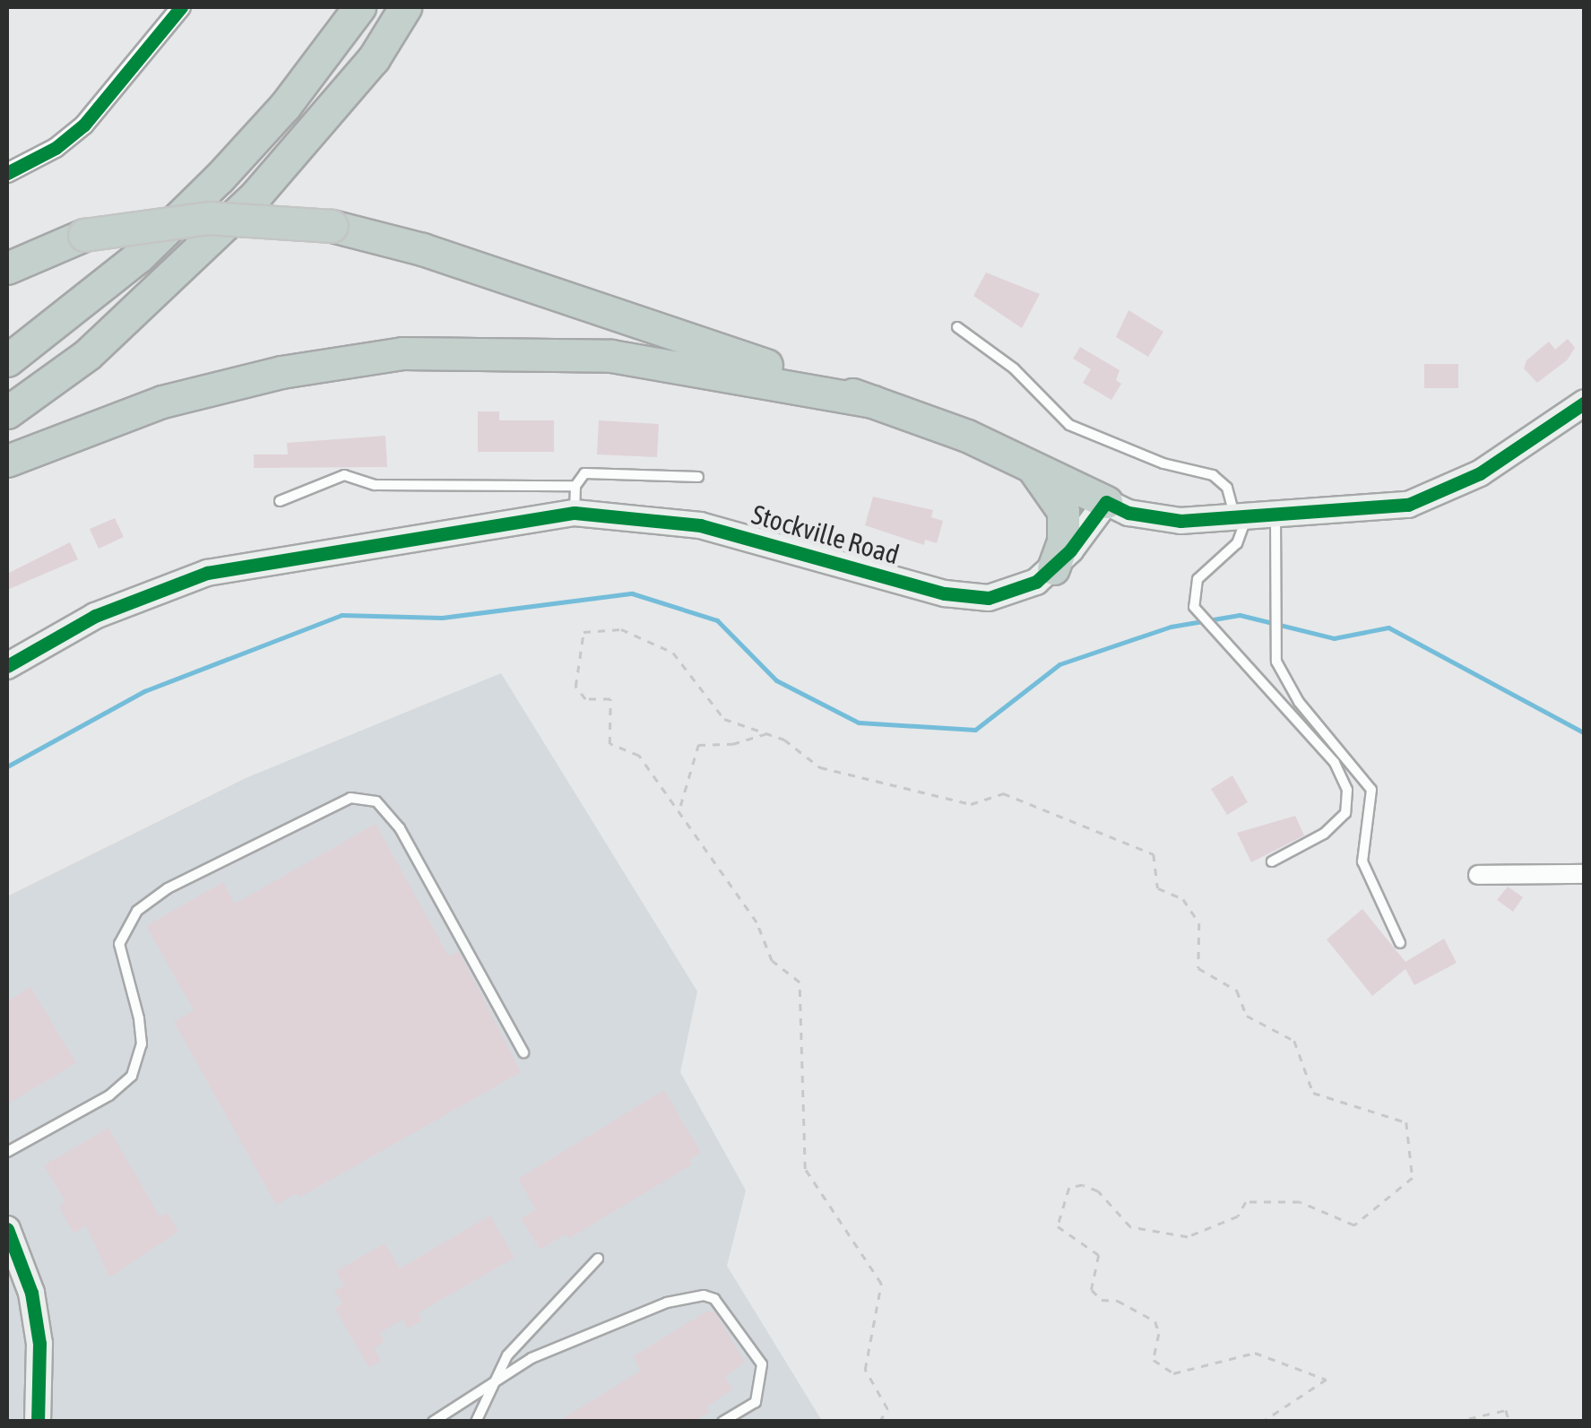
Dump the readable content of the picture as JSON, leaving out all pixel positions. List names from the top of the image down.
{
  "streets": {
    "street": ["Stockville Road"]
  }
}
